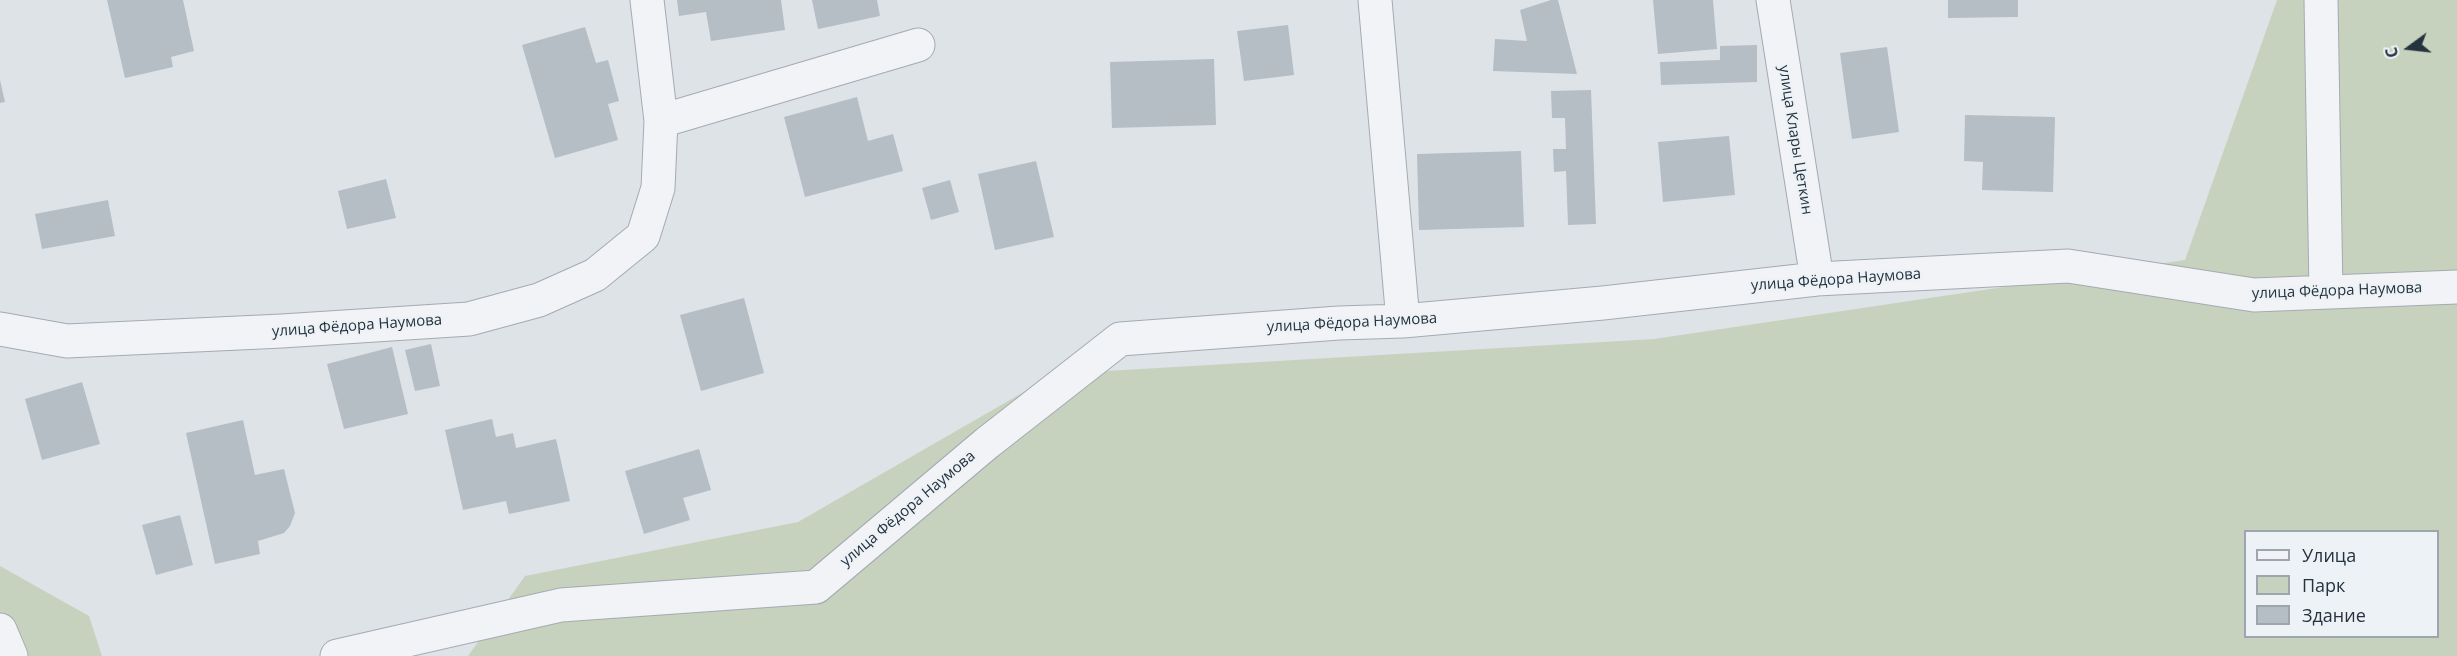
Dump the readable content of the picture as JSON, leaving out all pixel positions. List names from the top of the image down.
{
  "streets": {
    "street": ["улица Клары Цеткин", "улица Фёдора Наумова"]
  },
  "crossings": [
    ["улица Клары Цеткин", "улица Фёдора Наумова"]
  ],
  "legend": ["Улица", "Парк", "Здание"],
  "north": "left"
}
